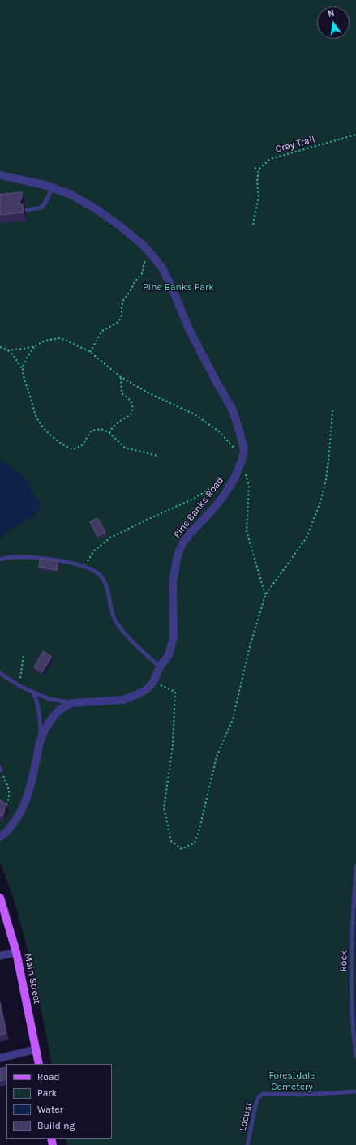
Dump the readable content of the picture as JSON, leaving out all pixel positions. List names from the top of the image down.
{
  "streets": {
    "main road": ["Main Street"],
    "street": ["Pine Banks Road"],
    "lane": ["Rock", "Locust"],
    "path": ["Cray Trail"]
  },
  "parks": ["Pine Banks Park", "Forestdale Cemetery"],
  "legend": [
    "Road",
    "Park",
    "Water",
    "Building"
  ],
  "north": "top"
}
